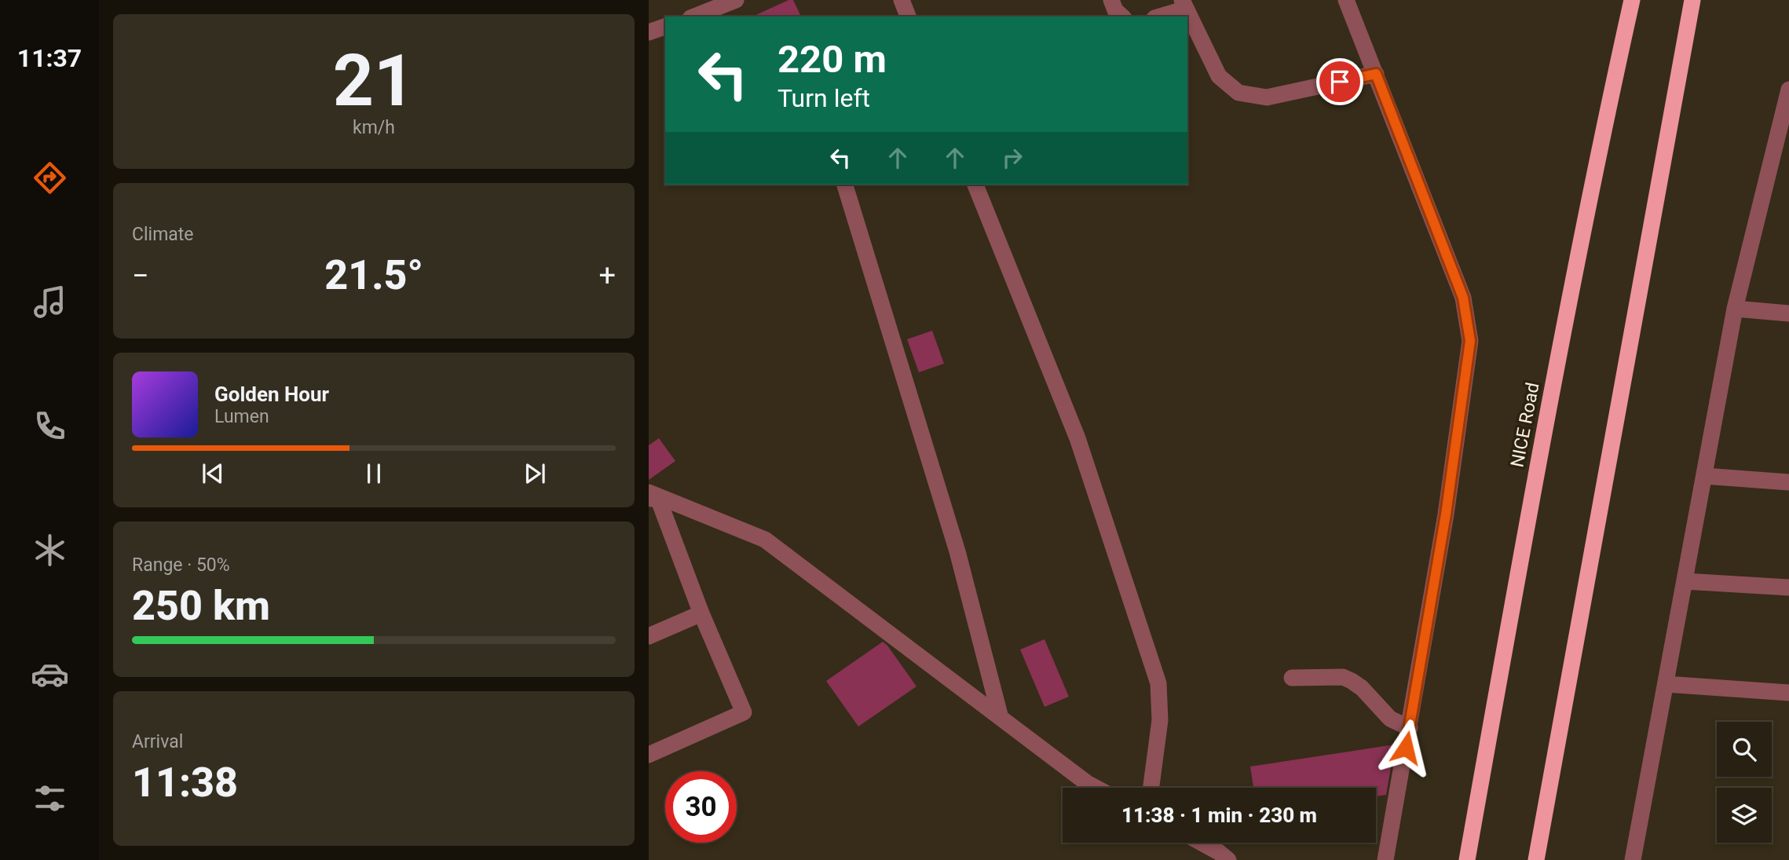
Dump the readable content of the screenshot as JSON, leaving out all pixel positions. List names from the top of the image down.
{
  "streets": {
    "highway": ["NICE Road"]
  },
  "page": {
    "tabs": "11:37",
    "tile": [
      ["21", "km/h"],
      "Climate",
      ["Range · 50%", "250 km"],
      ["Arrival", "11:38"]
    ],
    "turn": ["220 m", "Turn left"],
    "heat": ["−", "21.5°", "+"],
    "song": ["Golden Hour", "Lumen"],
    "limit": "30",
    "trip": "11:38 · 1 min · 230 m"
  }
}
